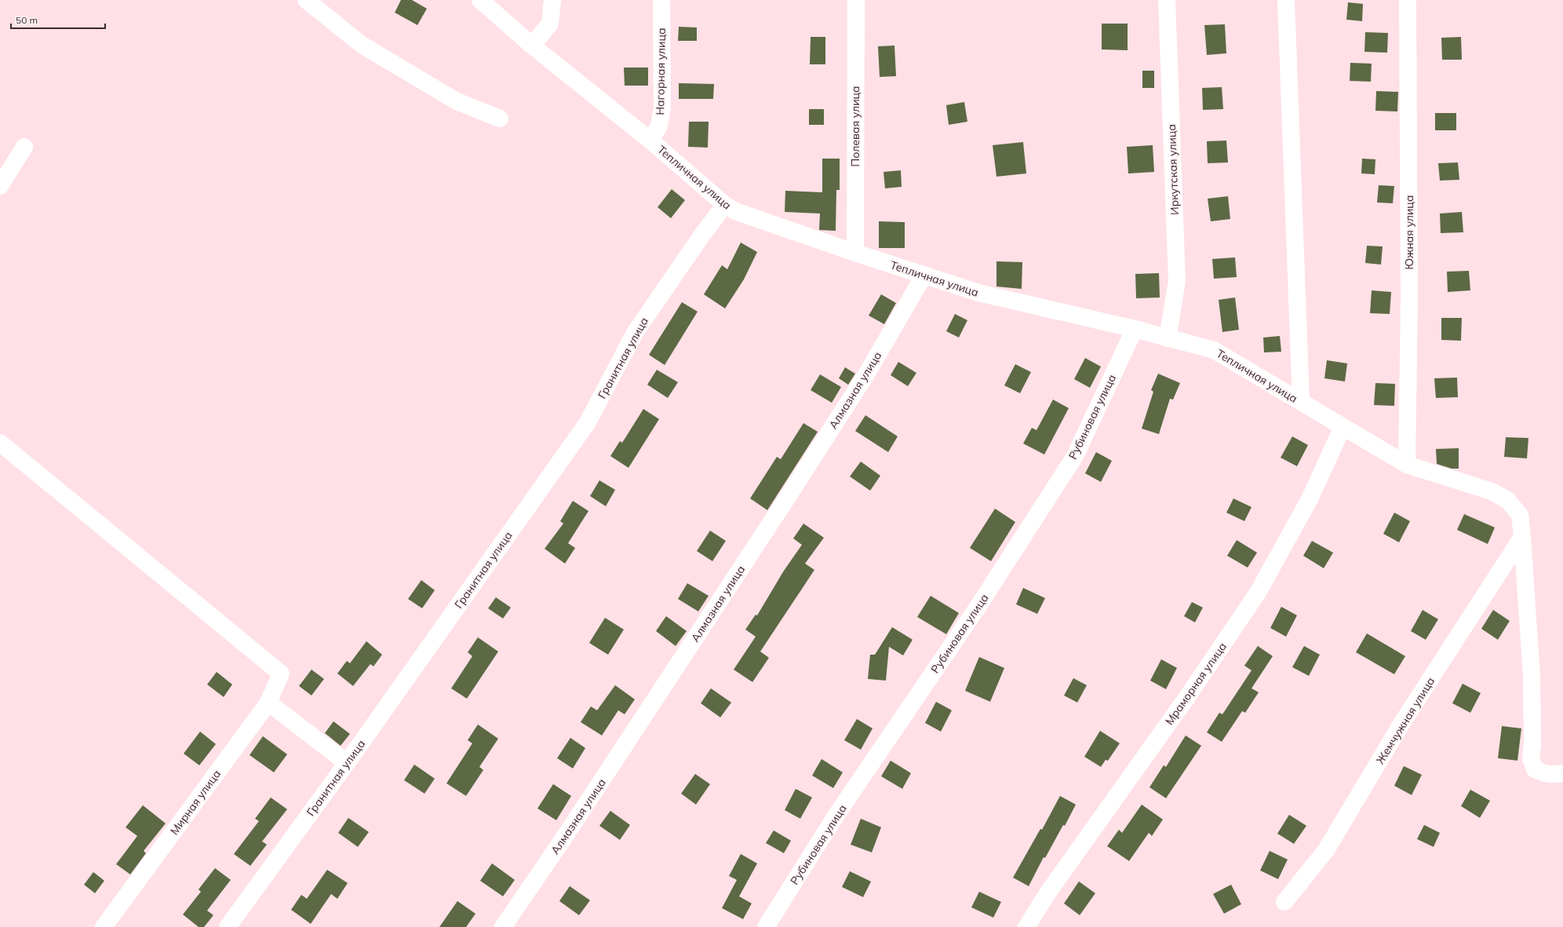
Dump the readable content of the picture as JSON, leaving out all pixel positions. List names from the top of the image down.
{
  "streets": {
    "street": [
      "Нагорная улица",
      "Полевая улица",
      "Иркутская улица",
      "Тепличная улица",
      "Южная улица",
      "Гранитная улица",
      "Алмазная улица",
      "Рубиновая улица",
      "Мраморная улица",
      "Жемчужная улица",
      "Мирная улица"
    ]
  },
  "crossings": [
    ["Нагорная улица", "Тепличная улица"],
    ["Полевая улица", "Тепличная улица"],
    ["Иркутская улица", "Тепличная улица"],
    ["Тепличная улица", "Южная улица"],
    ["Тепличная улица", "Гранитная улица"],
    ["Тепличная улица", "Алмазная улица"],
    ["Тепличная улица", "Рубиновая улица"],
    ["Тепличная улица", "Мраморная улица"],
    ["Тепличная улица", "Жемчужная улица"]
  ],
  "scale_bar": "50 m"
}
